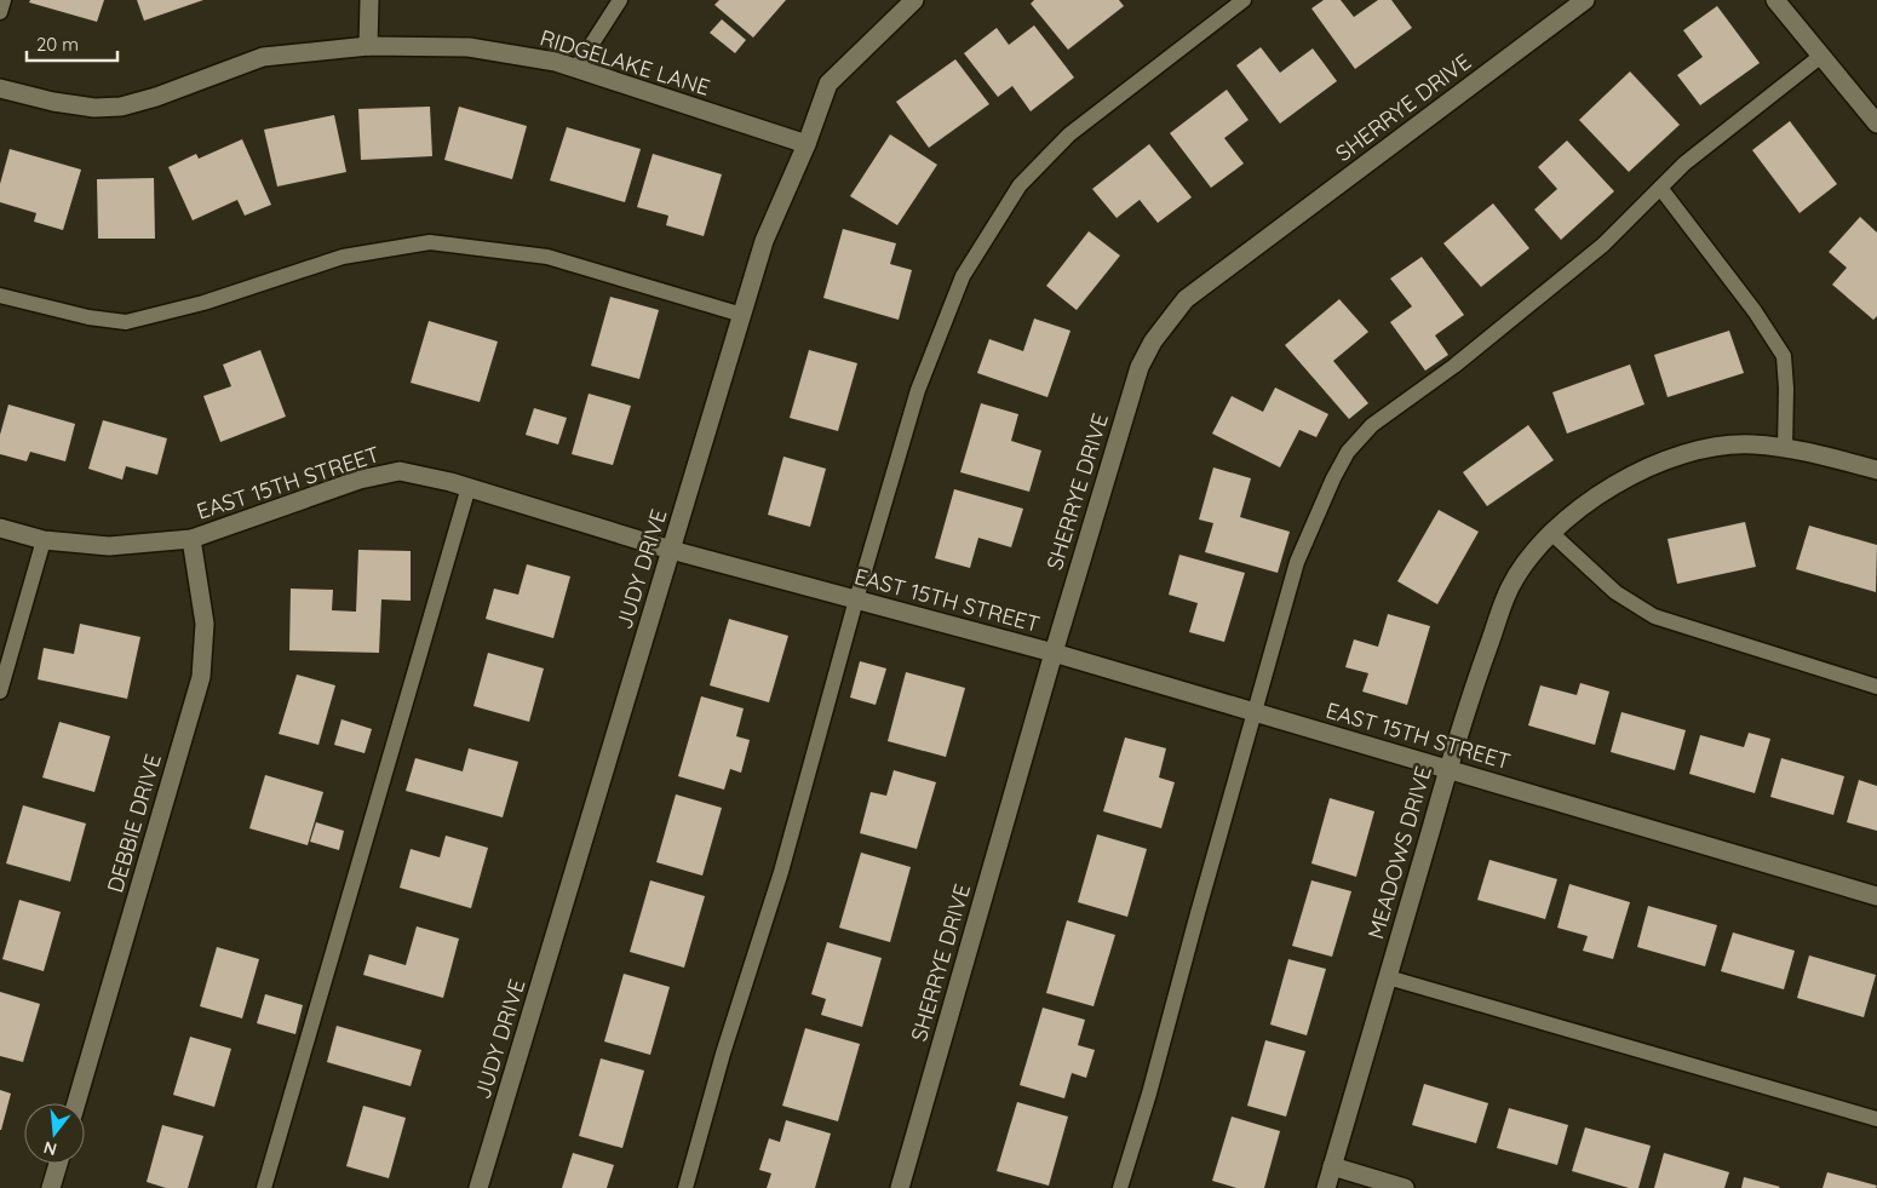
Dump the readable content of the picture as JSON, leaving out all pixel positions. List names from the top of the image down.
{
  "streets": {
    "street": [
      "RIDGELAKE LANE",
      "SHERRYE DRIVE",
      "EAST 15TH STREET",
      "JUDY DRIVE",
      "DEBBIE DRIVE",
      "MEADOWS DRIVE"
    ]
  },
  "crossings": [
    ["RIDGELAKE LANE", "JUDY DRIVE"],
    ["SHERRYE DRIVE", "EAST 15TH STREET"],
    ["EAST 15TH STREET", "JUDY DRIVE"],
    ["EAST 15TH STREET", "DEBBIE DRIVE"],
    ["EAST 15TH STREET", "MEADOWS DRIVE"]
  ],
  "scale_bar": "20 m",
  "north": "bottom"
}
